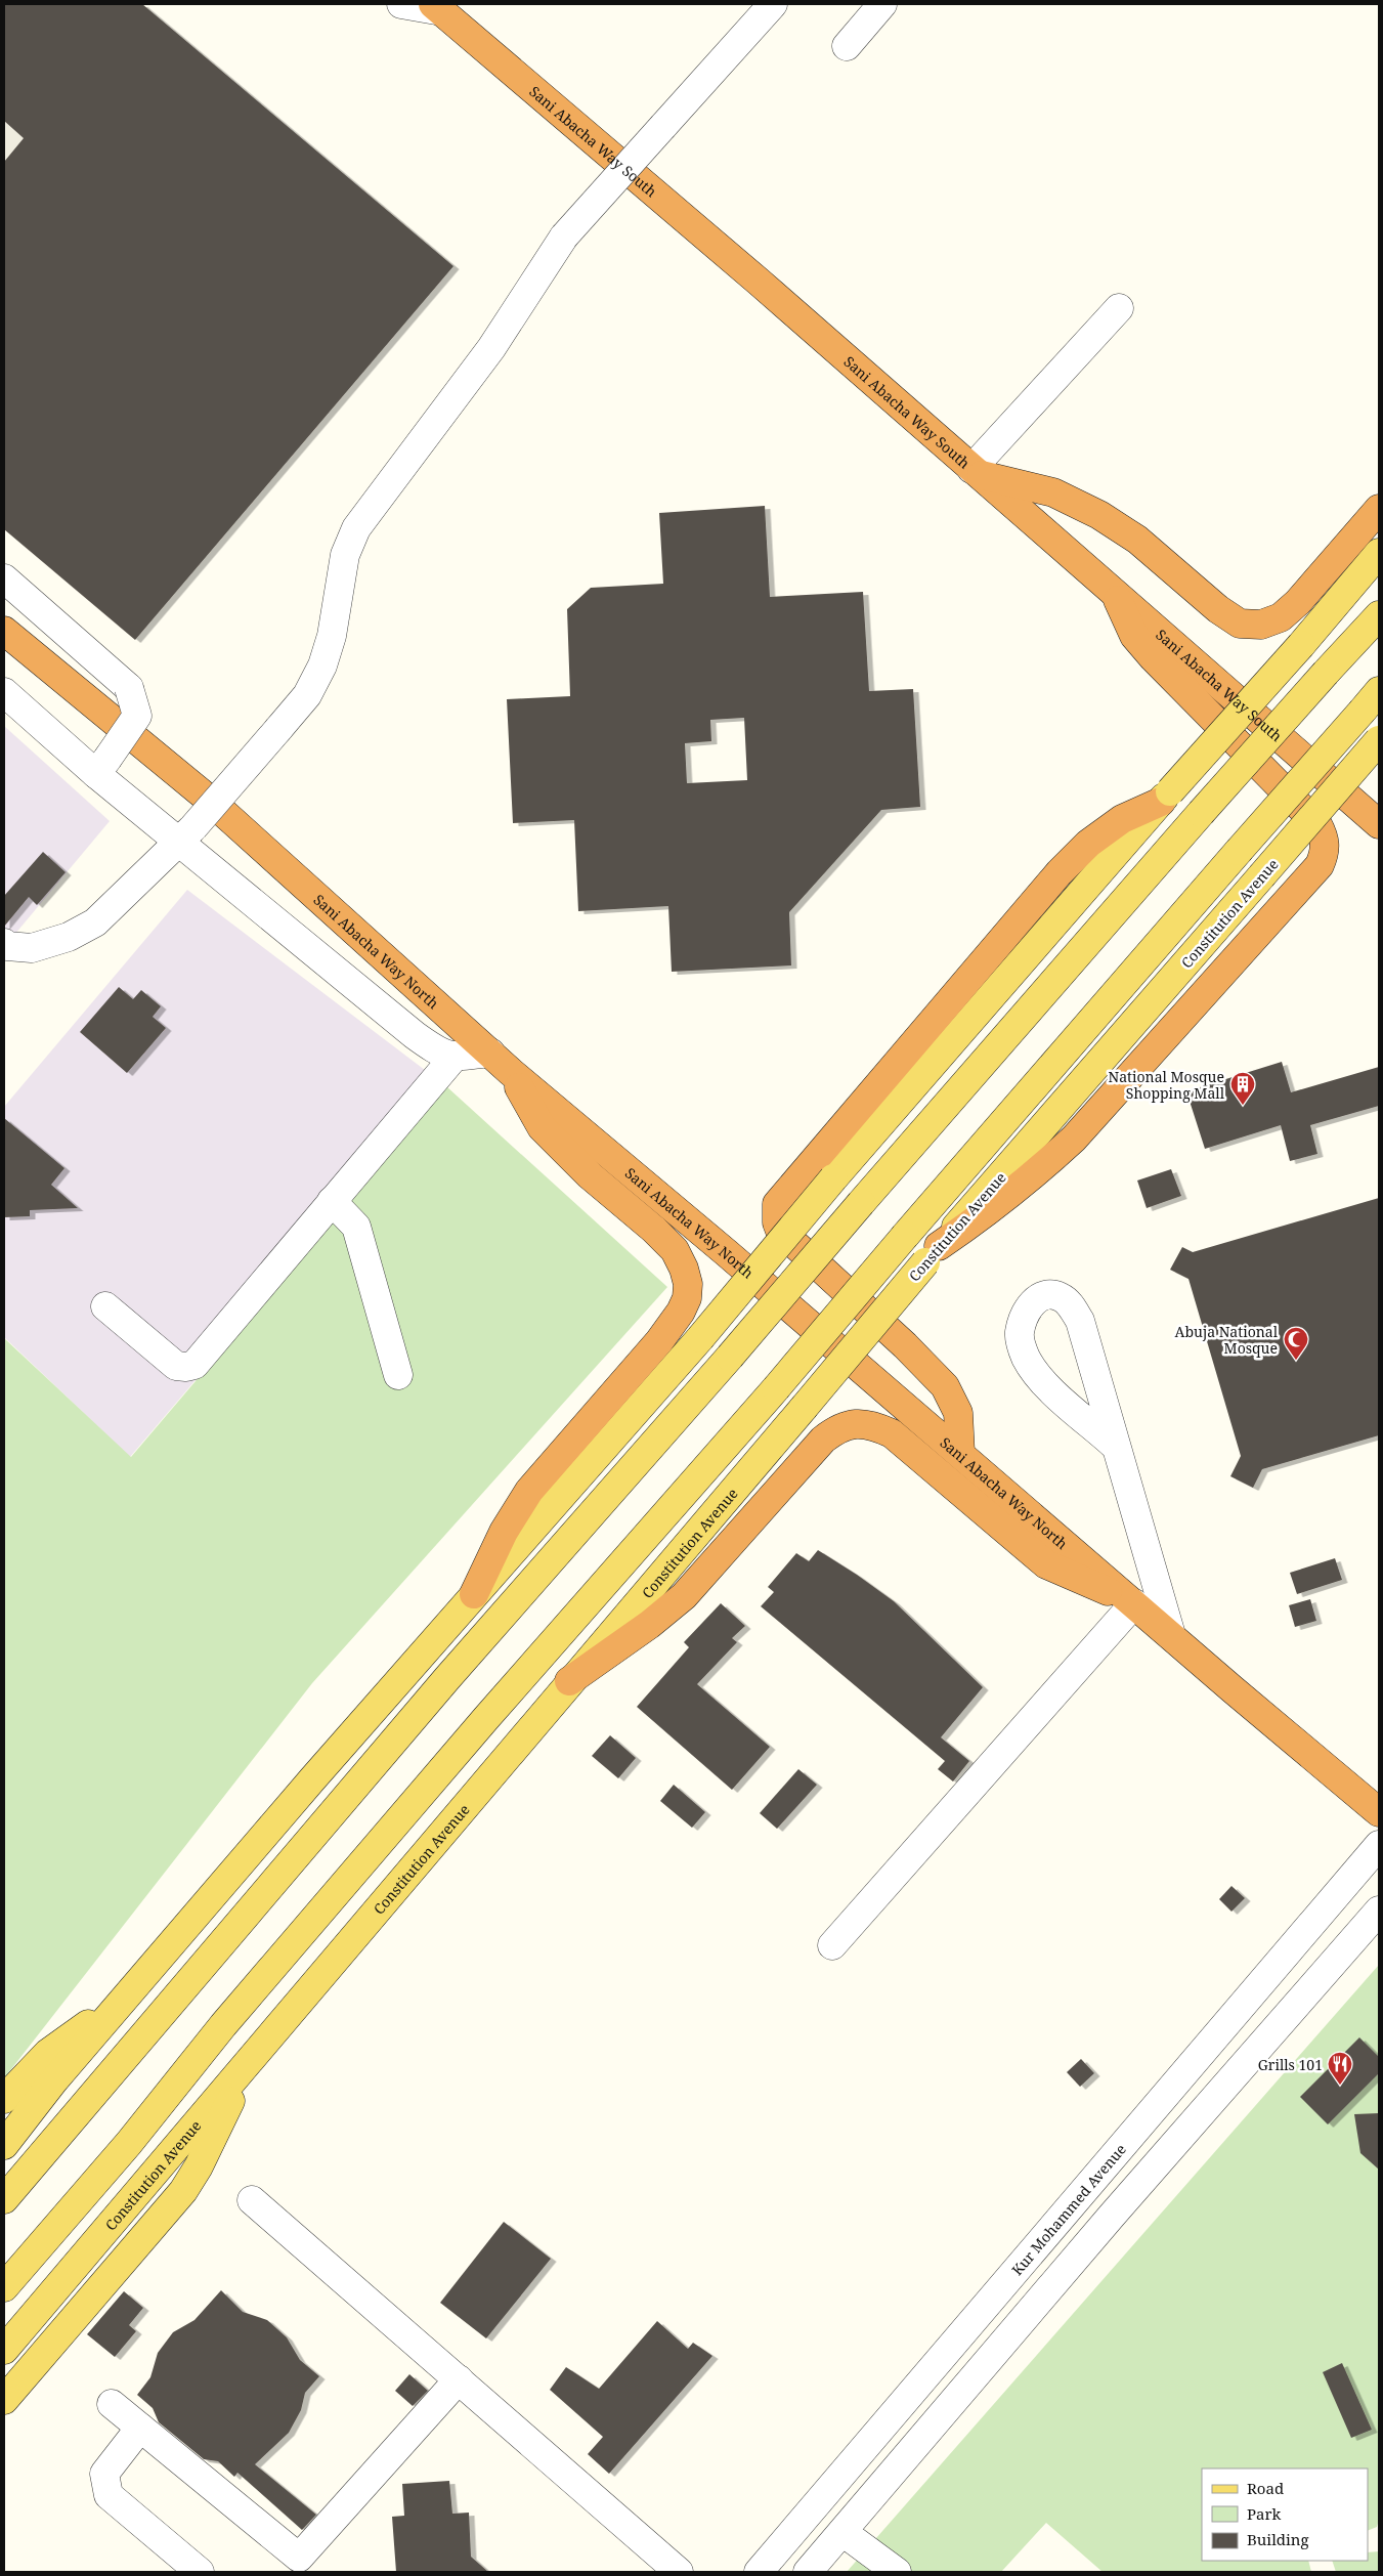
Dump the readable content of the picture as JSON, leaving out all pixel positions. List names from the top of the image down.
{
  "streets": {
    "highway": ["Sani Abacha Way South", "Sani Abacha Way North"],
    "main road": ["Constitution Avenue"],
    "street": ["Kur Mohammed Avenue"]
  },
  "places": {
    "building": ["National Mosque Shopping Mall"],
    "mosque": ["Abuja National Mosque"],
    "restaurant": ["Grills 101"]
  },
  "legend": ["Road", "Park", "Building"]
}
